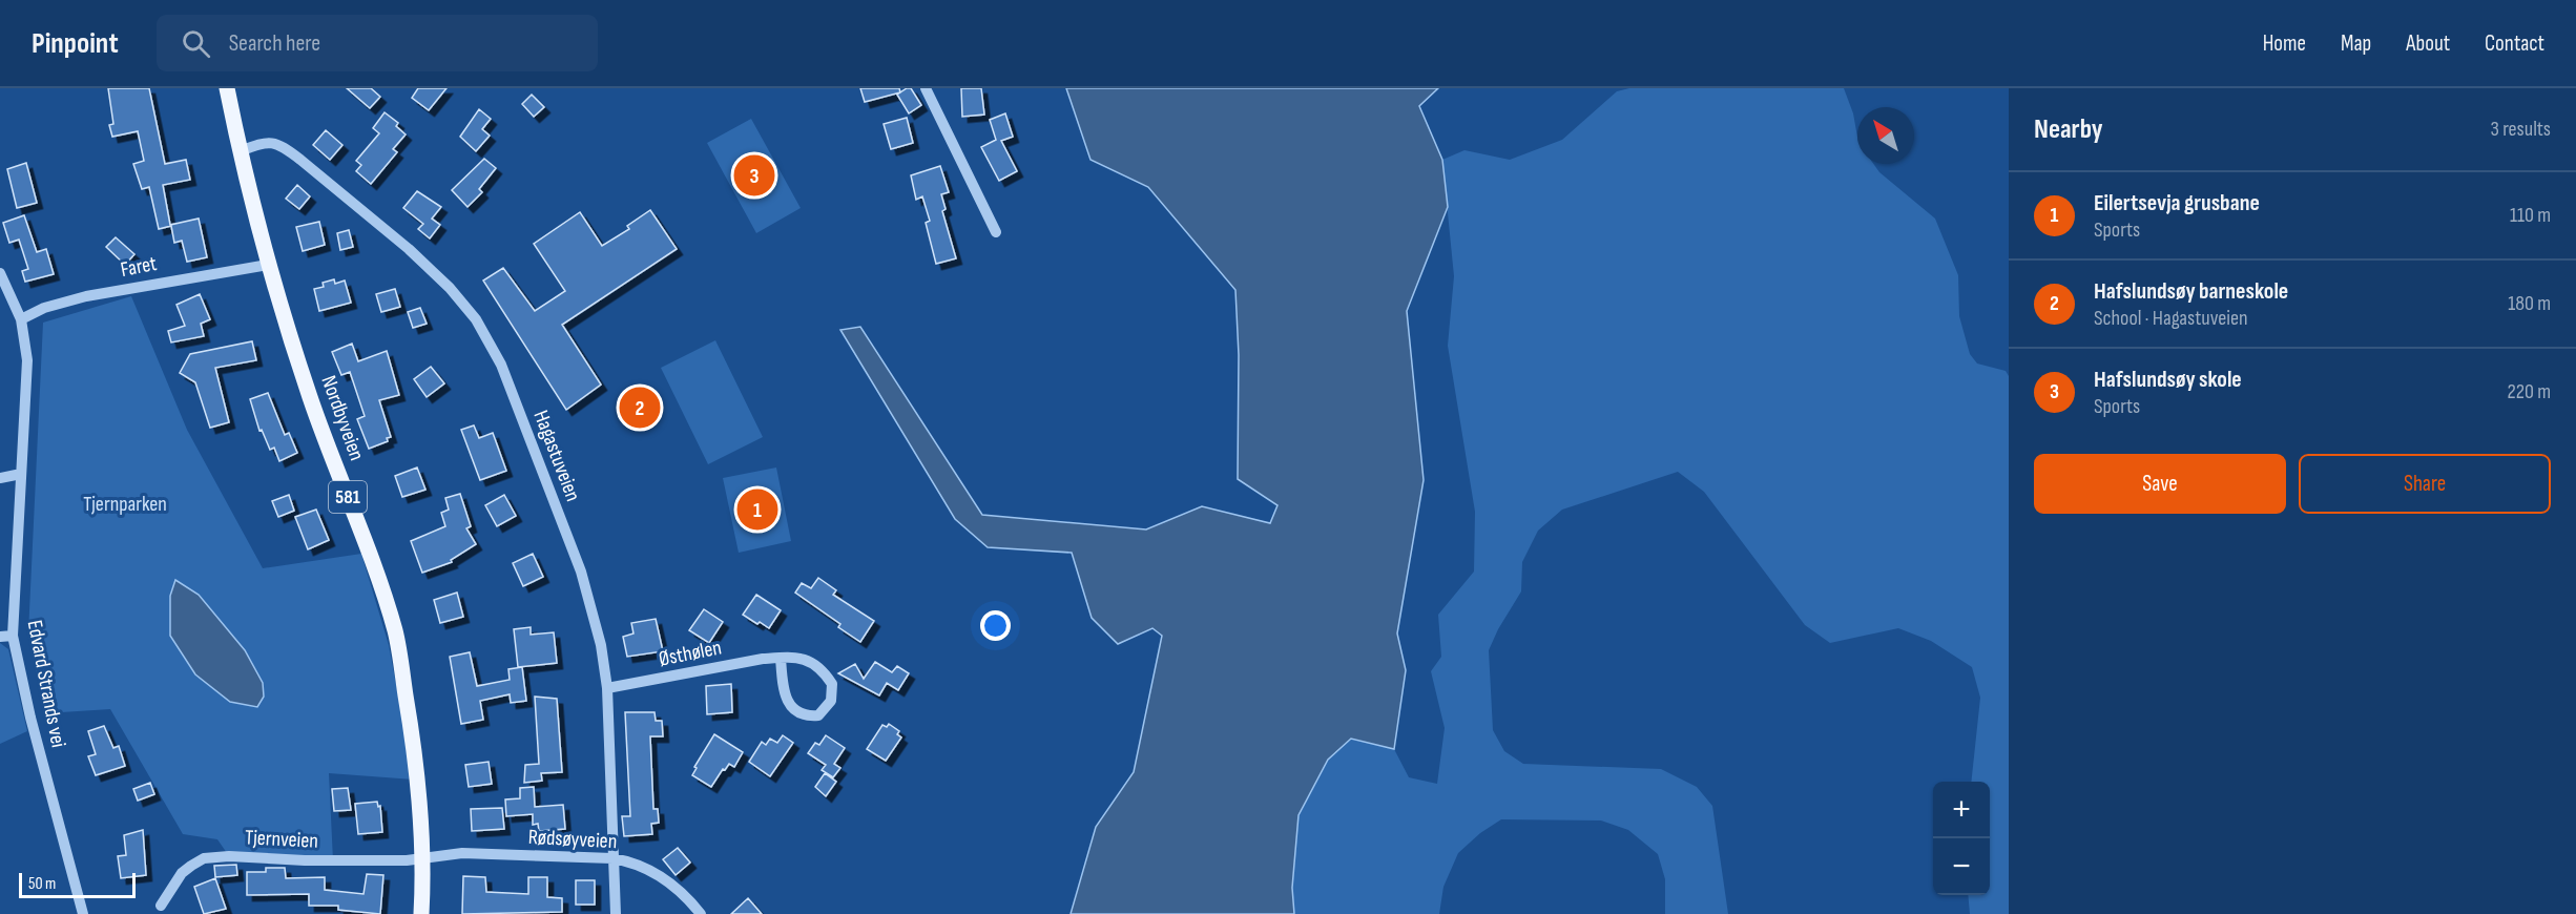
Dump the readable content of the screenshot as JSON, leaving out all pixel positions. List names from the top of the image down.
{
  "streets": {
    "main road": ["Nordbyveien", "581"],
    "street": [
      "Faret",
      "Hagastuveien",
      "Østhølen",
      "Edvard Strands vei",
      "Tjernveien",
      "Rødsøyveien"
    ]
  },
  "crossings": [
    ["Faret", "Nordbyveien"],
    ["Faret", "Edvard Strands vei"],
    ["Nordbyveien", "Hagastuveien"],
    ["Nordbyveien", "Tjernveien"],
    ["Nordbyveien", "Rødsøyveien"],
    ["Hagastuveien", "Østhølen"],
    ["Hagastuveien", "Rødsøyveien"],
    ["Tjernveien", "Rødsøyveien"]
  ],
  "parks": ["Tjernparken"],
  "scale_bar": "50 m",
  "north": "top left",
  "page": {
    "header": "Pinpoint",
    "search": "Search here",
    "nav": [
      "Home",
      "Map",
      "About",
      "Contact"
    ],
    "heading": ["Nearby", "3 results"],
    "pins": ["3", "2", "1"],
    "list": [
      {
        "mark": "1",
        "name": "Eilertsevja grusbane",
        "note": "Sports",
        "value": "110 m"
      },
      {
        "mark": "2",
        "name": "Hafslundsøy barneskole",
        "note": "School · Hagastuveien",
        "value": "180 m"
      },
      {
        "mark": "3",
        "name": "Hafslundsøy skole",
        "note": "Sports",
        "value": "220 m"
      }
    ],
    "buttons": ["Save", "Share"],
    "map_buttons": ["+", "−"],
    "scale": "50 m"
  }
}
